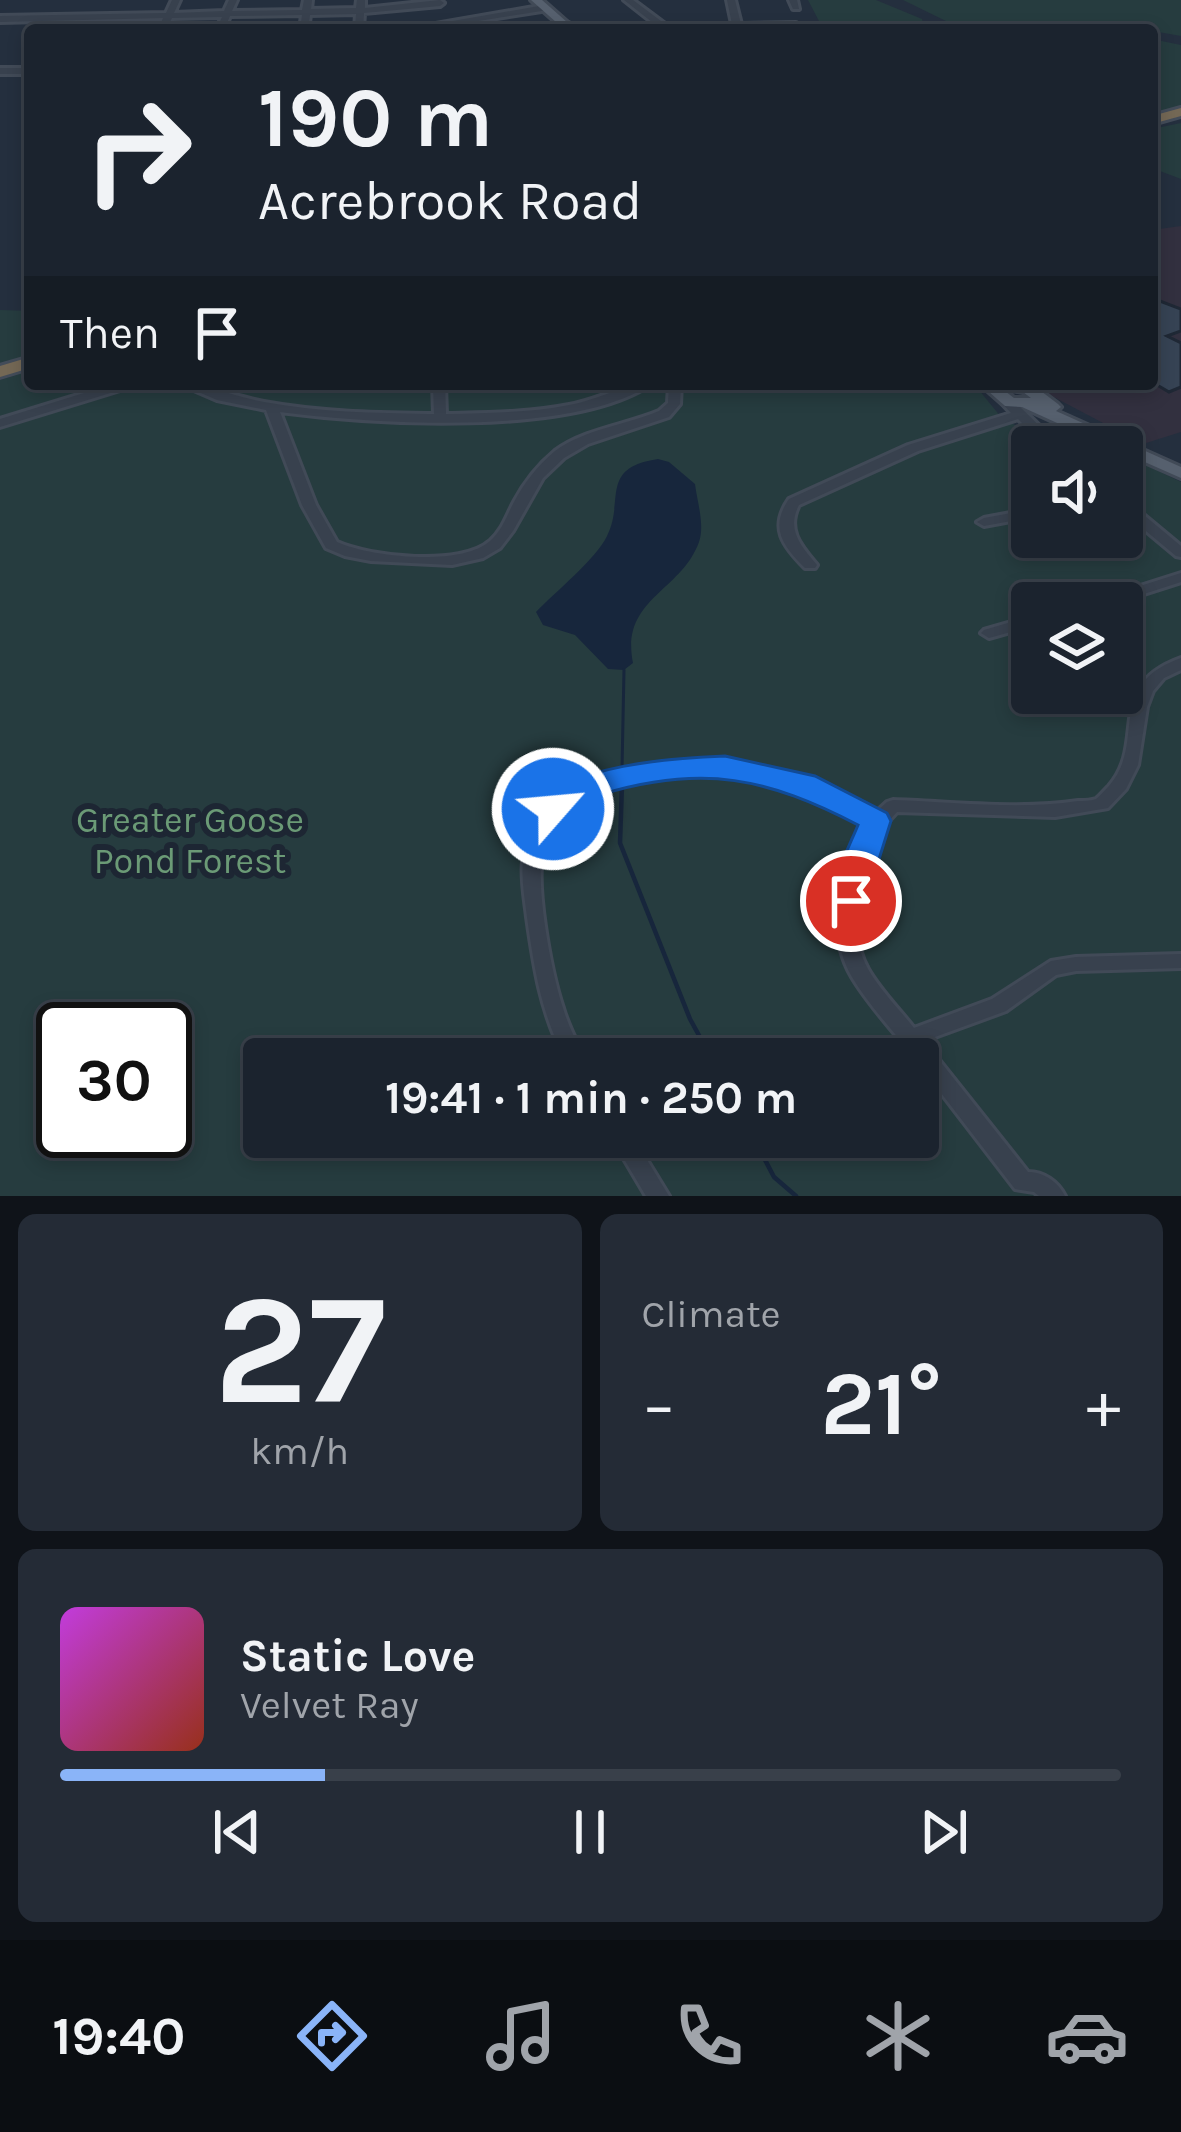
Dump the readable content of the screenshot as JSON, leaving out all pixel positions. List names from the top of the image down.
{
  "parks": ["Greater Goose Pond Forest"],
  "page": {
    "turn": ["190 m", "Acrebrook Road"],
    "then": "Then",
    "limit": "30",
    "trip": "19:41 · 1 min · 250 m",
    "tile": [
      ["27", "km/h"],
      "Climate"
    ],
    "heat": ["−", "21°", "+"],
    "song": ["Static Love", "Velvet Ray"],
    "tabs": "19:40"
  }
}
